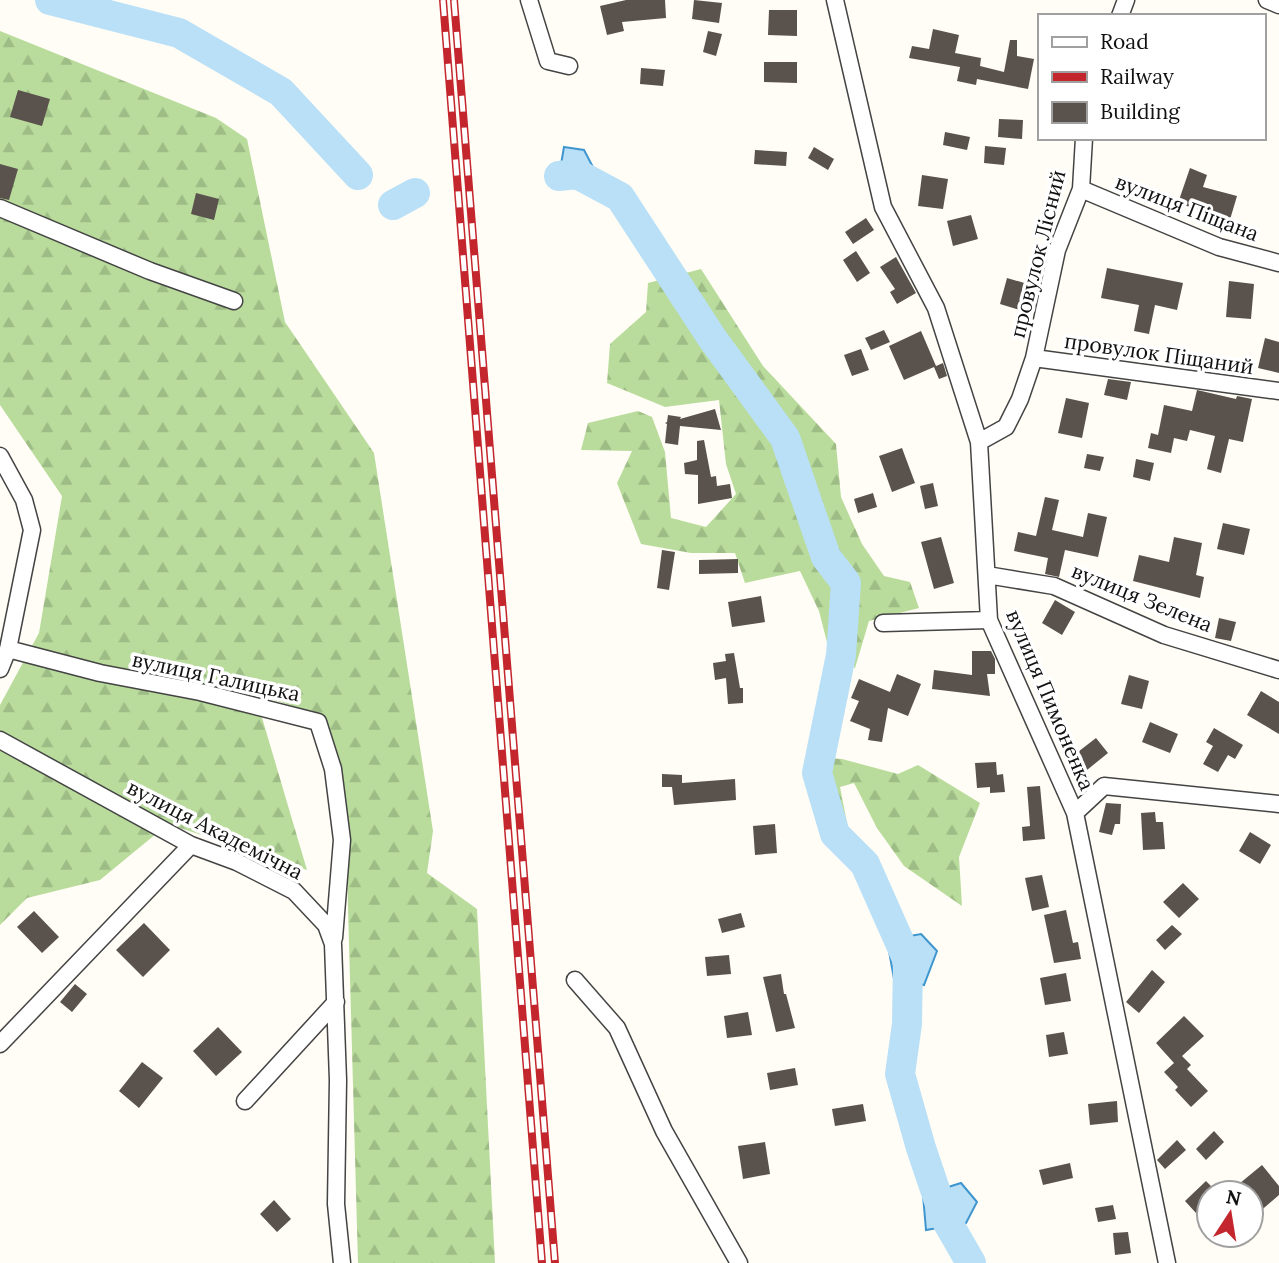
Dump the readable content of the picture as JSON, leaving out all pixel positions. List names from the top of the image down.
{
  "streets": {
    "street": [
      "вулиця Піщана",
      "провулок Лісний",
      "провулок Піщаний",
      "вулиця Зелена",
      "вулиця Галицька",
      "вулиця Пимоненка",
      "вулиця Академічна"
    ]
  },
  "crossings": [
    ["вулиця Піщана", "провулок Лісний"],
    ["провулок Лісний", "провулок Піщаний"],
    ["провулок Лісний", "вулиця Пимоненка"],
    ["вулиця Зелена", "вулиця Пимоненка"],
    ["вулиця Галицька", "вулиця Академічна"]
  ],
  "legend": ["Road", "Railway", "Building"],
  "north": "top"
}
